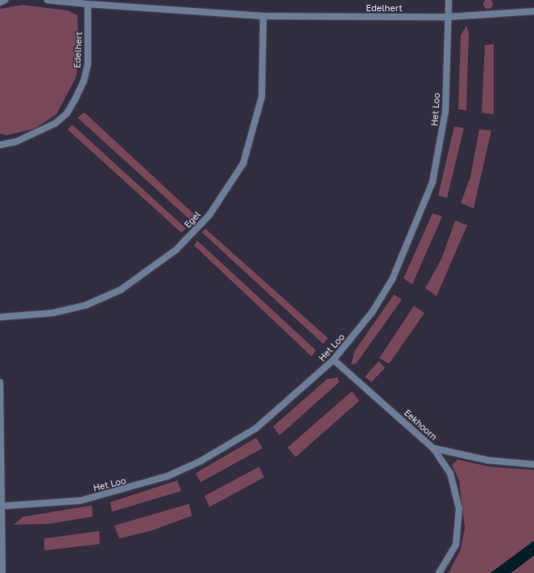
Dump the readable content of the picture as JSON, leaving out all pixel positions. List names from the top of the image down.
{
  "streets": {
    "street": [
      "Edelhert",
      "Het Loo",
      "Egel",
      "Eekhoorn"
    ]
  },
  "crossings": [
    ["Edelhert", "Het Loo"],
    ["Edelhert", "Egel"],
    ["Het Loo", "Eekhoorn"]
  ]
}
